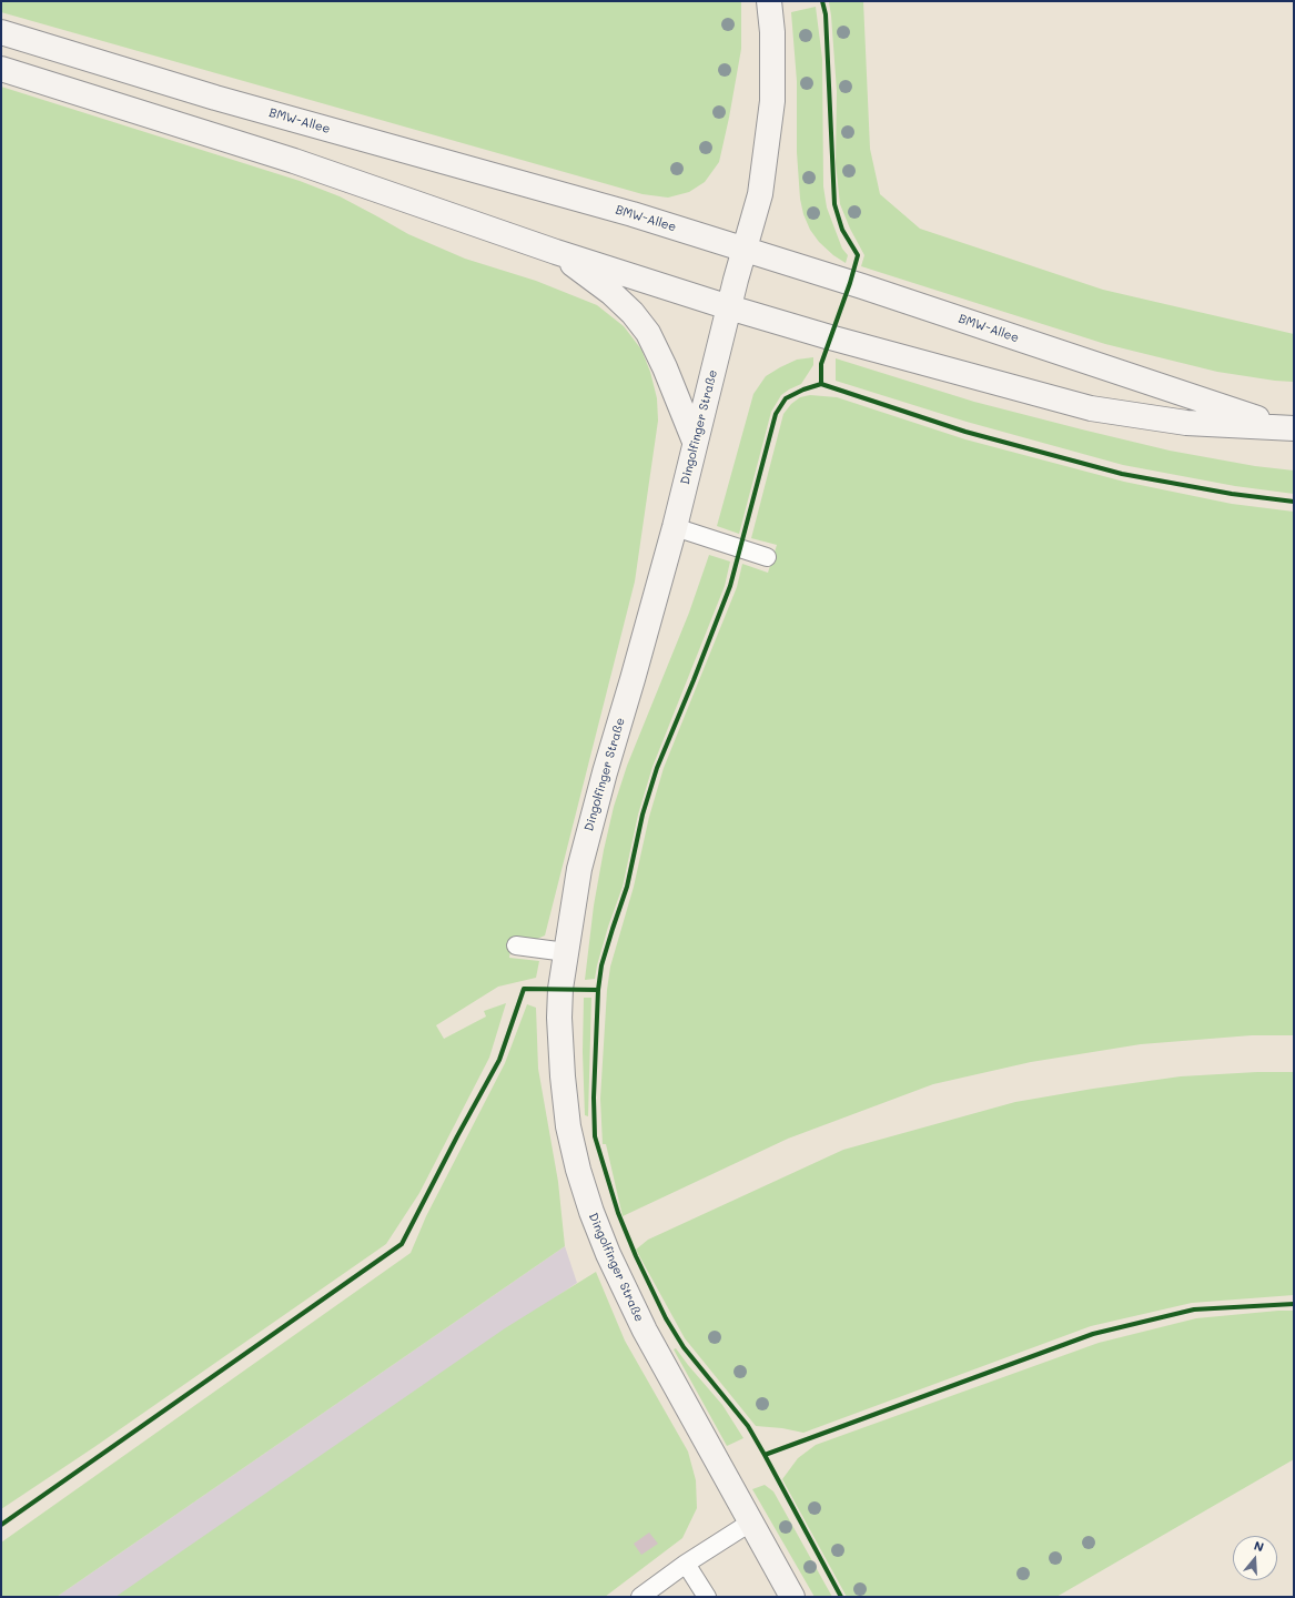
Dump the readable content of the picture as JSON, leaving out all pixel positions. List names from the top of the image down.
{
  "streets": {
    "main road": ["BMW-Allee", "Dingolfinger Straße"]
  },
  "crossings": [
    ["BMW-Allee", "Dingolfinger Straße"]
  ],
  "north": "top"
}
